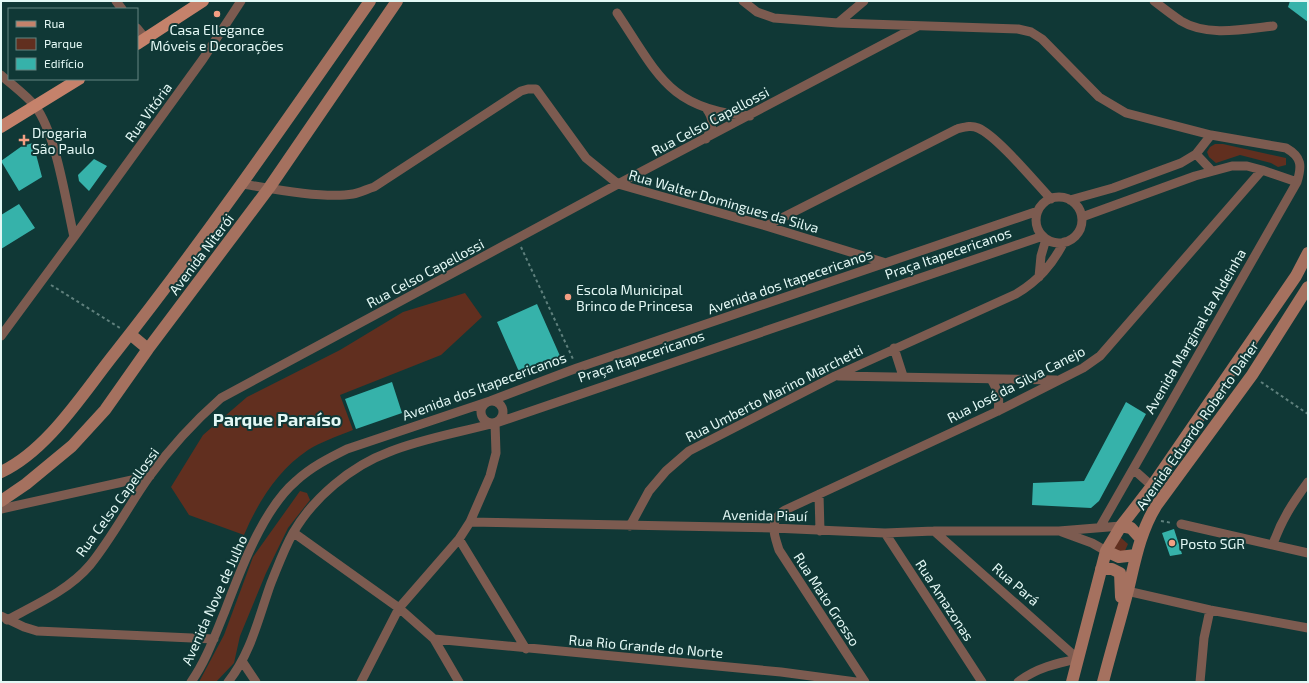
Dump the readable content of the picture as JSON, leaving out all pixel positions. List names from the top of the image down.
{
  "streets": {
    "main road": ["Avenida Niterói", "Avenida Eduardo Roberto Daher"],
    "street": [
      "Rua Vitória",
      "Rua Celso Capellossi",
      "Rua Walter Domingues da Silva",
      "Avenida dos Itapecericanos",
      "Avenida Marginal da Aldeinha",
      "Rua José da Silva Canejo",
      "Rua Umberto Marino Marchetti",
      "Avenida Piauí",
      "Rua Pará",
      "Rua Mato Grosso",
      "Avenida Nove de Julho",
      "Rua Amazonas",
      "Rua Rio Grande do Norte"
    ]
  },
  "crossings": [
    ["Rua Celso Capellossi", "Rua Walter Domingues da Silva"],
    ["Rua Walter Domingues da Silva", "Avenida Niterói"],
    ["Rua Walter Domingues da Silva", "Avenida dos Itapecericanos"],
    ["Avenida dos Itapecericanos", "Rua Umberto Marino Marchetti"],
    ["Avenida dos Itapecericanos", "Avenida Nove de Julho"],
    ["Avenida Marginal da Aldeinha", "Avenida Piauí"],
    ["Rua José da Silva Canejo", "Avenida Piauí"],
    ["Rua José da Silva Canejo", "Rua Mato Grosso"],
    ["Rua Umberto Marino Marchetti", "Avenida Piauí"],
    ["Avenida Eduardo Roberto Daher", "Avenida Piauí"],
    ["Avenida Eduardo Roberto Daher", "Rua Pará"],
    ["Avenida Piauí", "Rua Pará"],
    ["Avenida Piauí", "Rua Mato Grosso"],
    ["Avenida Piauí", "Rua Amazonas"]
  ],
  "districts": ["Parque Paraíso"],
  "places": {
    "other": ["Casa Ellegance Móveis e Decorações", "Escola Municipal Brinco de Princesa", "Posto SGR"],
    "health": ["Drogaria São Paulo"]
  },
  "legend": ["Rua", "Parque", "Edifício"]
}
